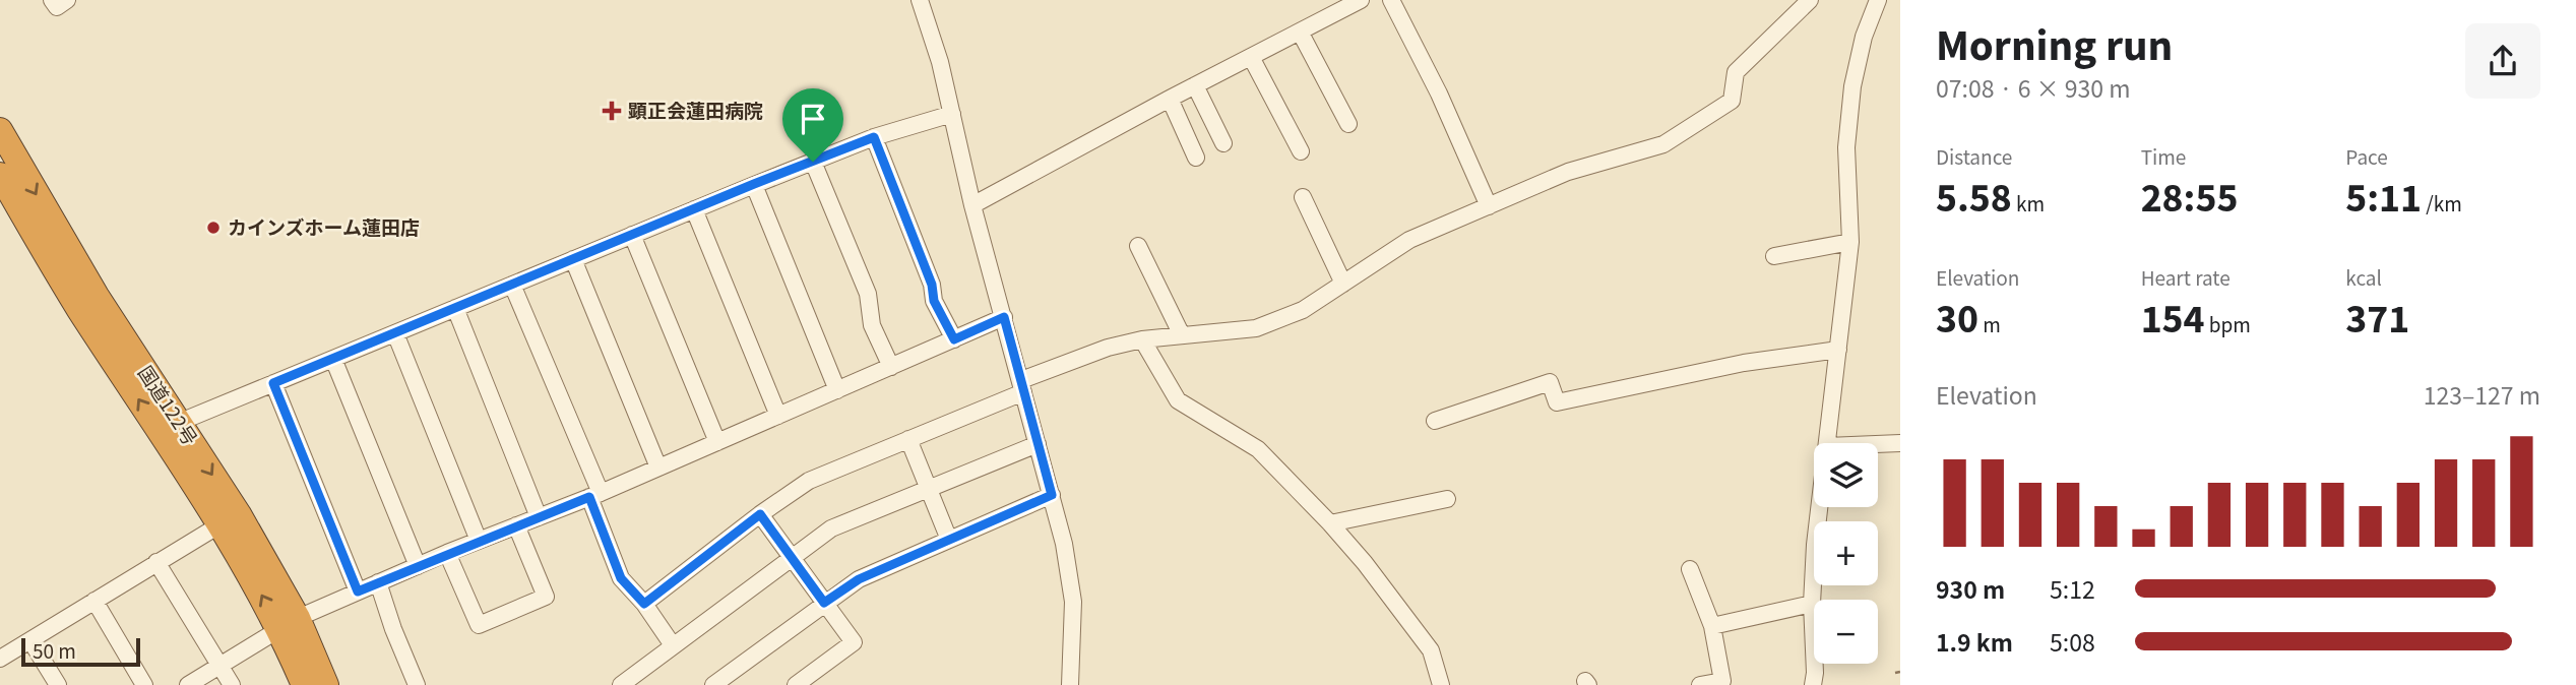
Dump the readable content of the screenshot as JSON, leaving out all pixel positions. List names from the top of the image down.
{
  "streets": {
    "highway": ["国道122号"]
  },
  "places": {
    "health": ["顕正会蓮田病院"],
    "other": ["カインズホーム蓮田店"]
  },
  "scale_bar": "50 m",
  "page": {
    "heading": ["Morning run", "07:08 · 6 × 930 m"],
    "stats": [
      ["Distance", "5.58 km"],
      ["Time", "28:55"],
      ["Pace", "5:11 /km"],
      ["Elevation", "30 m"],
      ["Heart rate", "154 bpm"],
      ["kcal", "371"]
    ],
    "chart": ["Elevation", "123–127 m"],
    "map_buttons": ["+", "−"],
    "list": [
      {
        "name": "930 m",
        "note": "5:12"
      },
      {
        "name": "1.9 km",
        "note": "5:08"
      }
    ],
    "scale": "50 m"
  }
}
